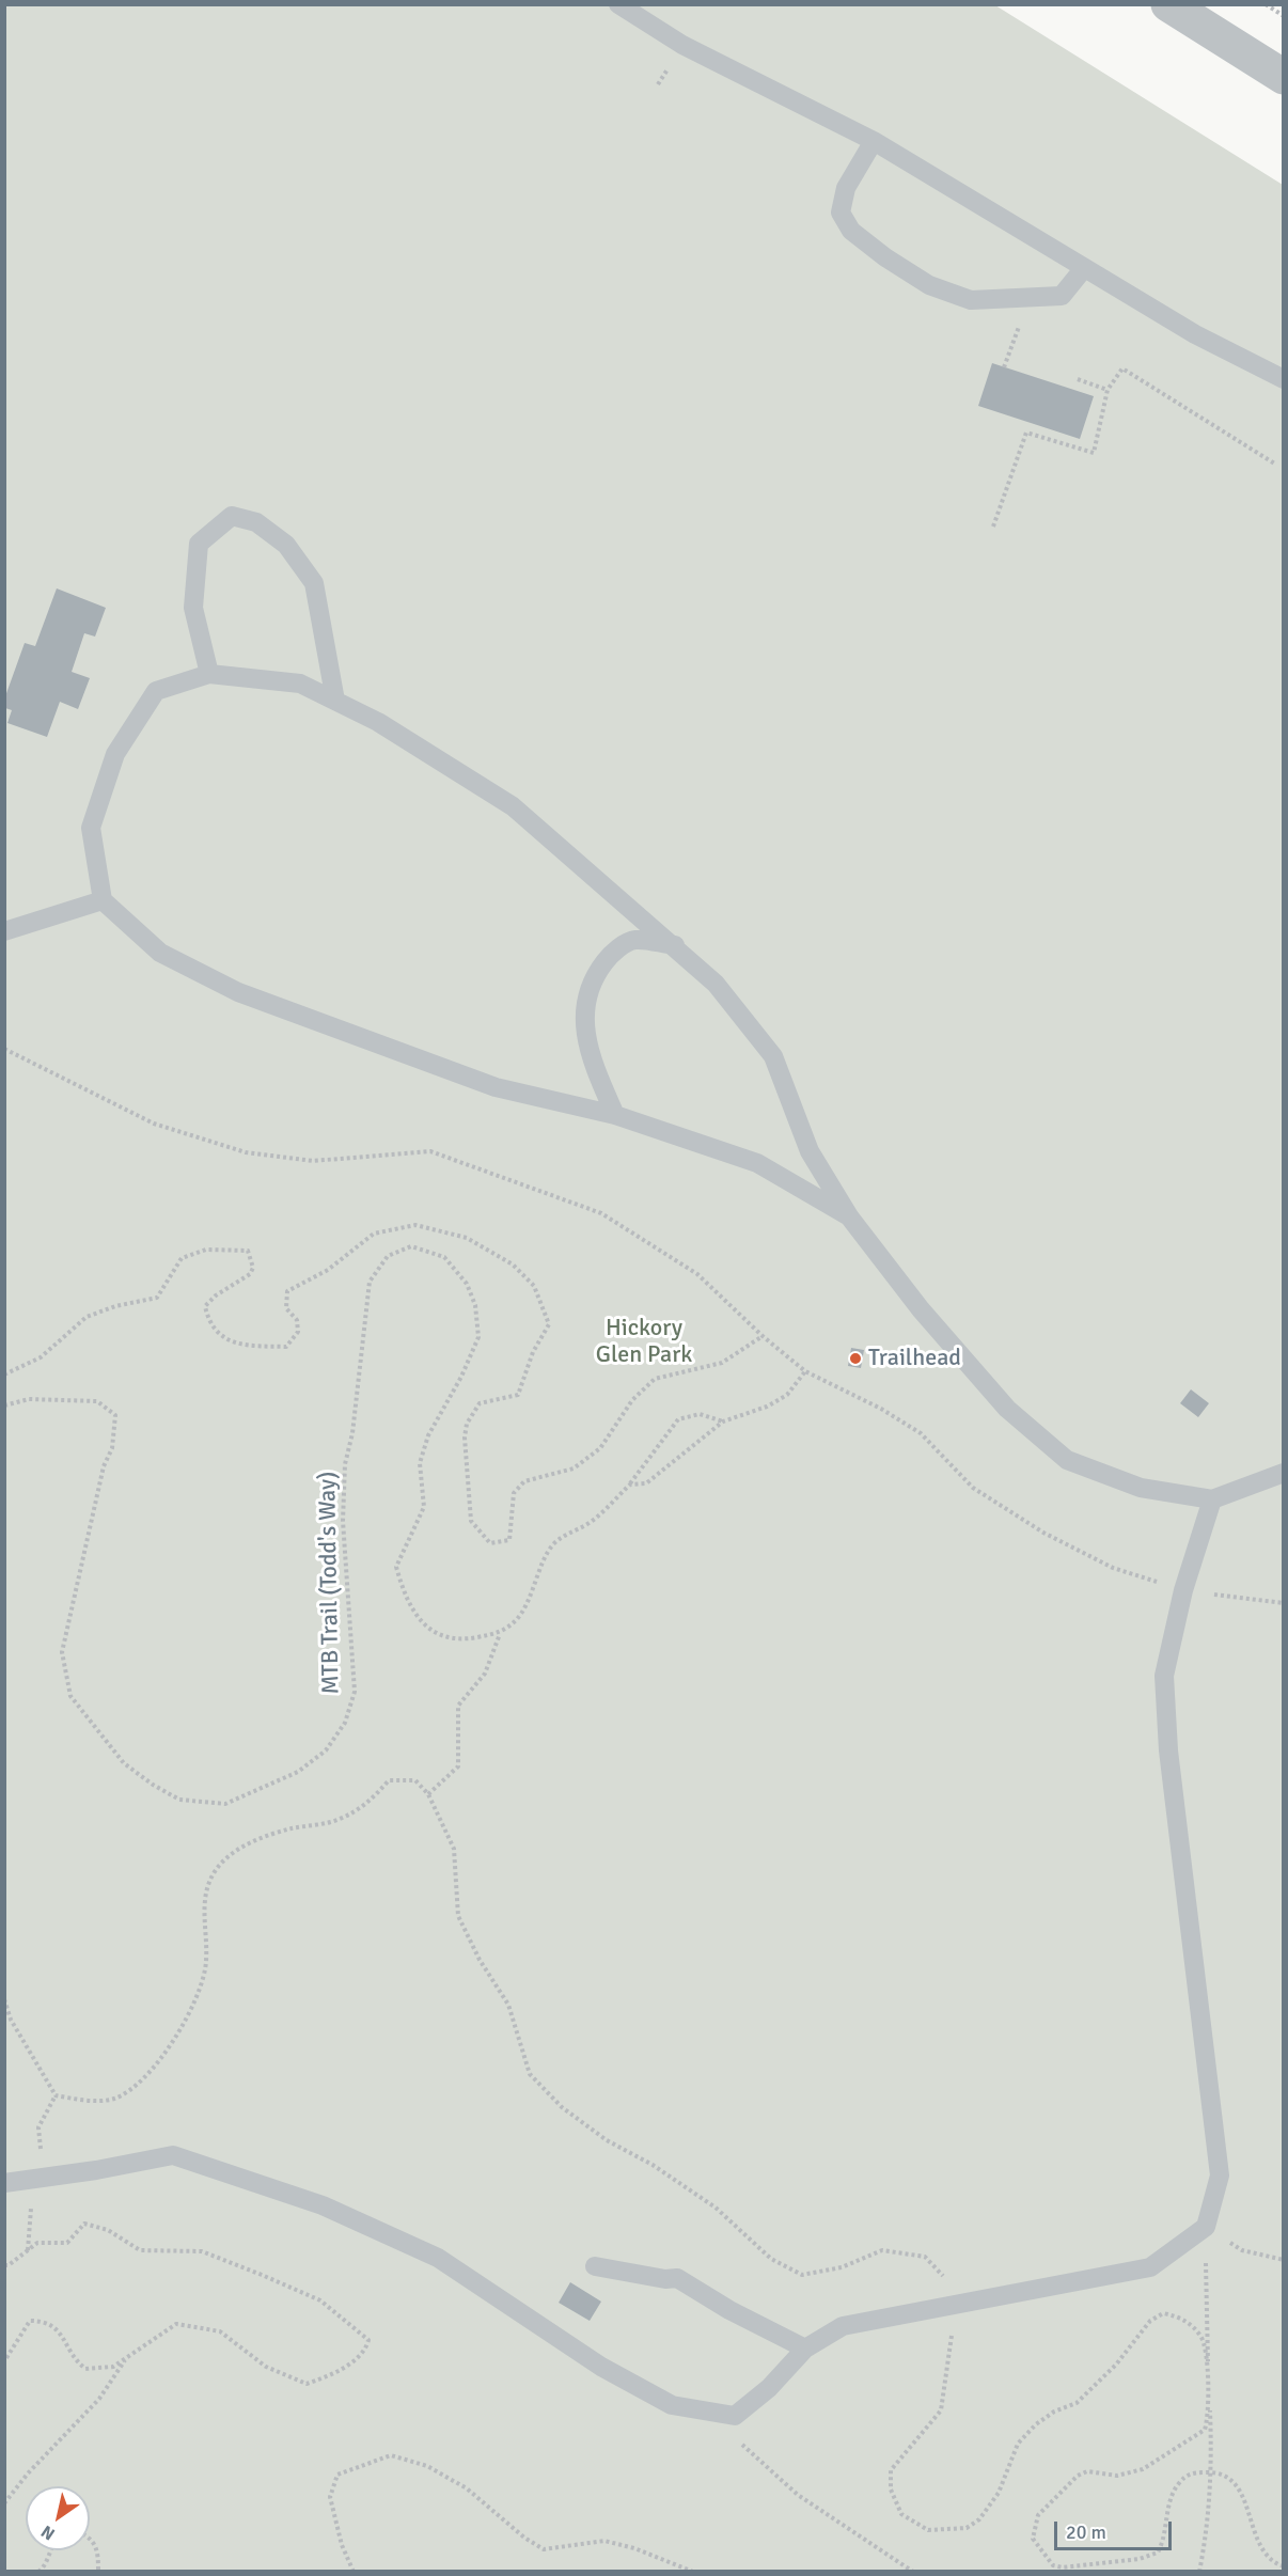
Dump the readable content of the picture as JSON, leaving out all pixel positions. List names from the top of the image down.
{
  "streets": {
    "path": ["MTB Trail (Todd's Way)"]
  },
  "parks": ["Hickory Glen Park"],
  "places": ["Trailhead"],
  "scale_bar": "20 m",
  "north": "bottom left"
}
